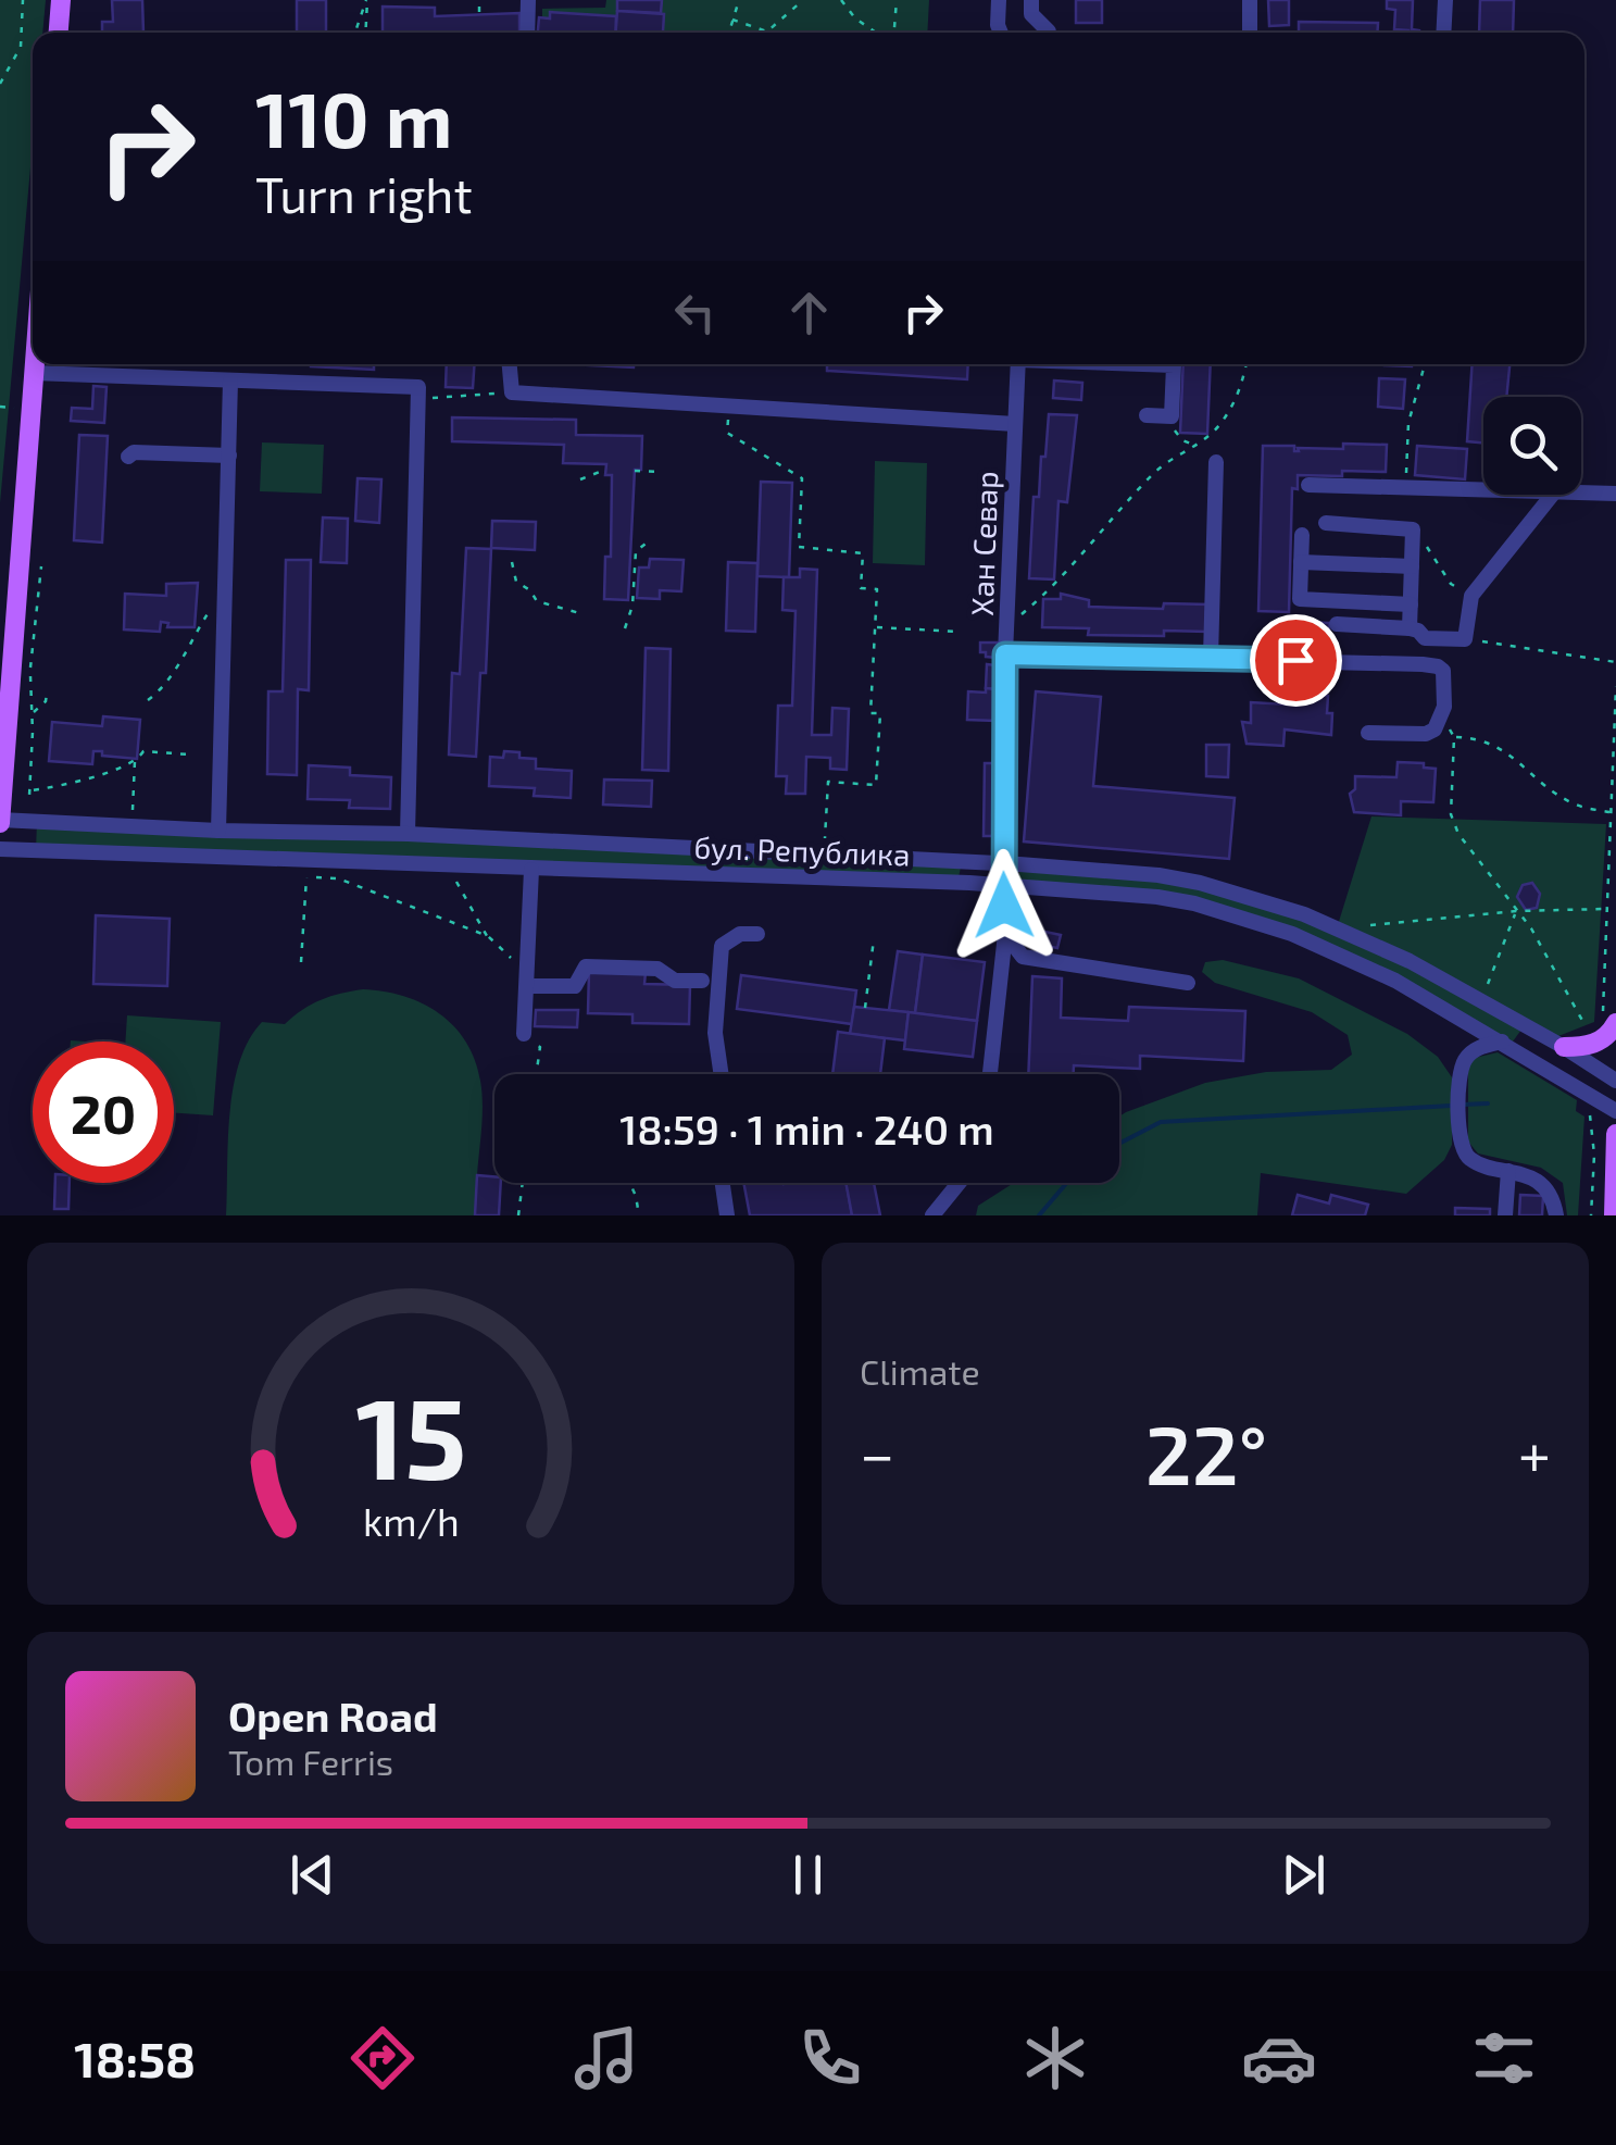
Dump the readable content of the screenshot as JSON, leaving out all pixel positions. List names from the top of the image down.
{
  "streets": {
    "street": ["Хан Севар", "бул. Република"]
  },
  "crossings": [
    ["Хан Севар", "бул. Република"]
  ],
  "page": {
    "turn": ["110 m", "Turn right"],
    "limit": "20",
    "trip": "18:59 · 1 min · 240 m",
    "tile": "Climate",
    "heat": ["−", "22°", "+"],
    "song": ["Open Road", "Tom Ferris"],
    "tabs": "18:58",
    "gauge": ["15", "km/h"]
  }
}
